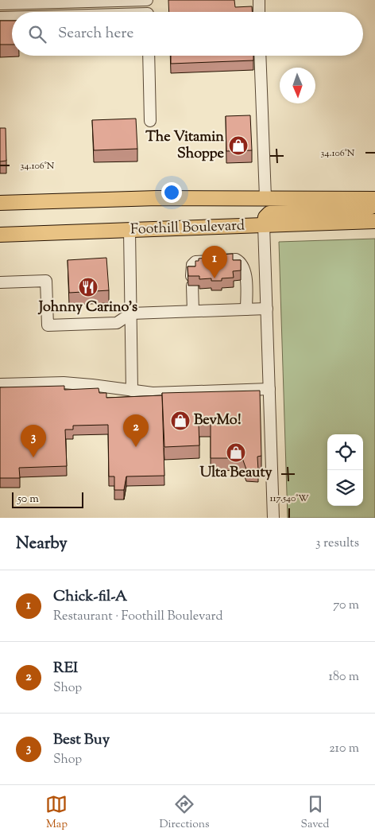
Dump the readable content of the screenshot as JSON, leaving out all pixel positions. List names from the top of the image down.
{
  "streets": {
    "main road": ["Foothill Boulevard"]
  },
  "places": {
    "shop": ["The Vitamin Shoppe", "BevMo!", "Ulta Beauty"],
    "restaurant": ["Johnny Carino's"]
  },
  "scale_bar": "50 m",
  "north": "bottom",
  "page": {
    "search": "Search here",
    "pins": ["1", "2", "3"],
    "scale": "50 m",
    "heading": ["Nearby", "3 results"],
    "list": [
      {
        "mark": "1",
        "name": "Chick-fil-A",
        "note": "Restaurant · Foothill Boulevard",
        "value": "70 m"
      },
      {
        "mark": "2",
        "name": "REI",
        "note": "Shop",
        "value": "180 m"
      },
      {
        "mark": "3",
        "name": "Best Buy",
        "note": "Shop",
        "value": "210 m"
      }
    ],
    "nav": ["Map", "Directions", "Saved"]
  },
  "coordinates": ["34.106°N", "117.540°W"]
}
